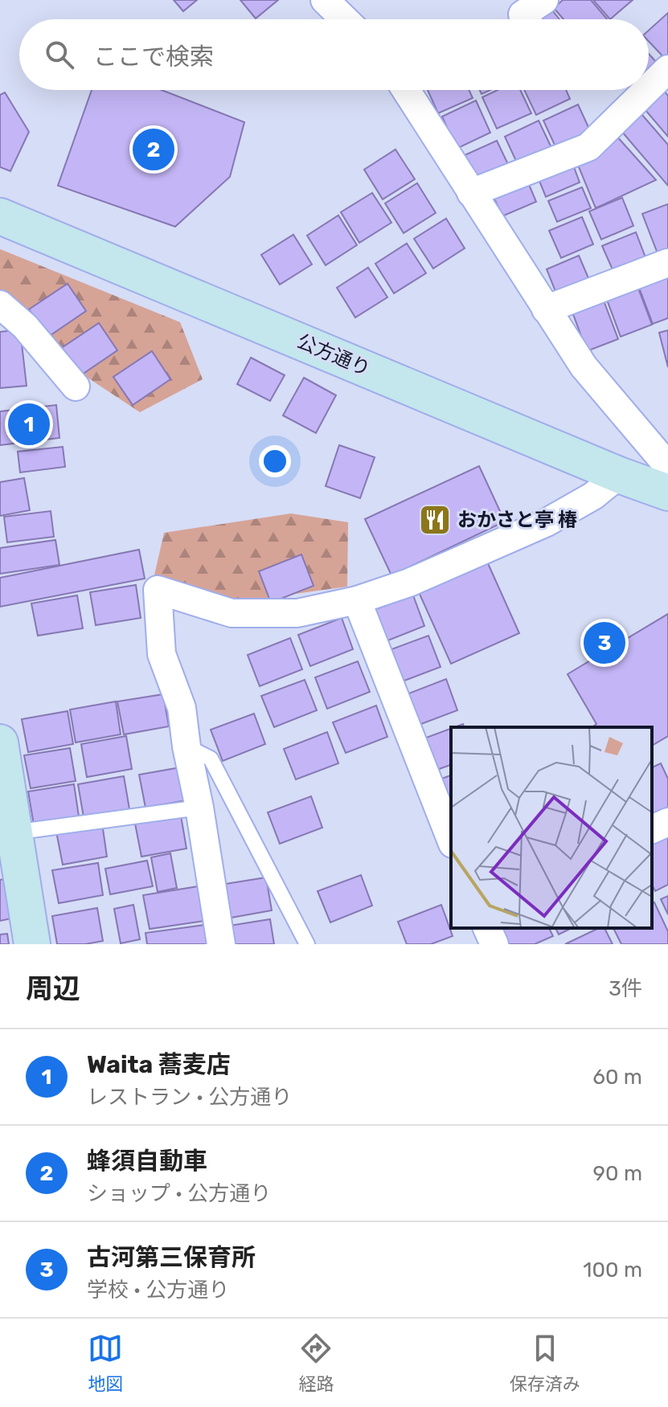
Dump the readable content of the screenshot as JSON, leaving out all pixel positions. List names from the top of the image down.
{
  "streets": {
    "street": ["公方通り"]
  },
  "places": {
    "restaurant": ["おかさと亭 椿"]
  },
  "page": {
    "search": "ここで検索",
    "pins": ["2", "1", "3"],
    "heading": ["周辺", "3件"],
    "list": [
      {
        "mark": "1",
        "name": "Waita 蕎麦店",
        "note": "レストラン · 公方通り",
        "value": "60 m"
      },
      {
        "mark": "2",
        "name": "蜂須自動車",
        "note": "ショップ · 公方通り",
        "value": "90 m"
      },
      {
        "mark": "3",
        "name": "古河第三保育所",
        "note": "学校 · 公方通り",
        "value": "100 m"
      }
    ],
    "nav": ["地図", "経路", "保存済み"]
  }
}
